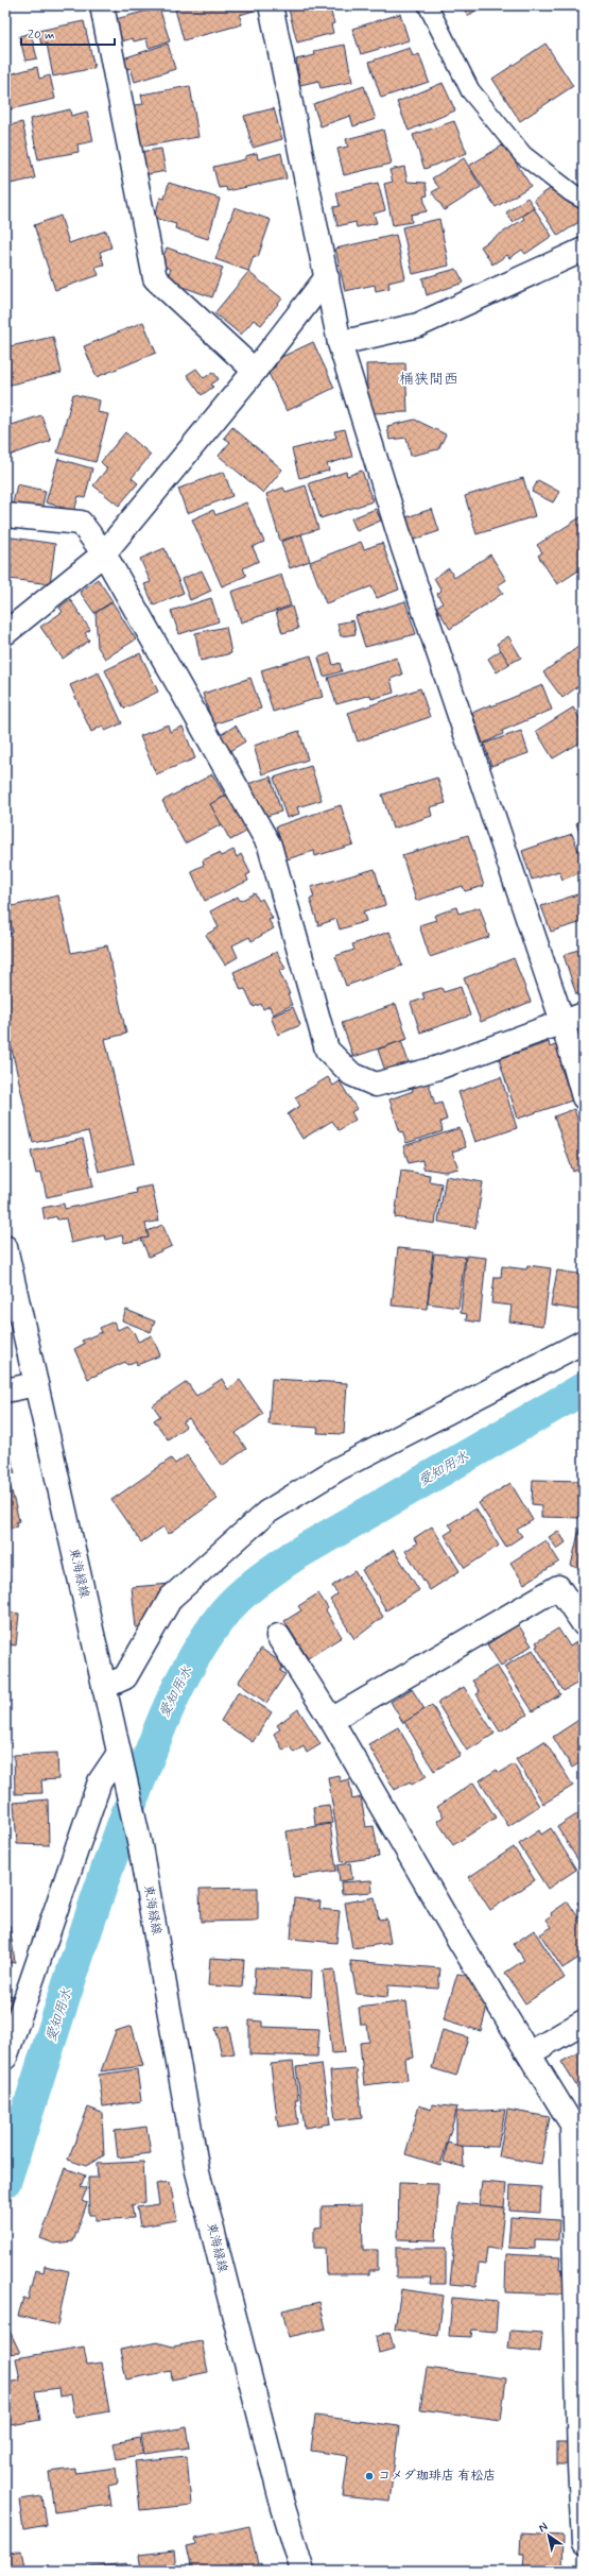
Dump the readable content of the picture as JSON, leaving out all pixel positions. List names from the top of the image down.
{
  "streets": {
    "street": ["東海緑線"]
  },
  "districts": ["桶狭間西"],
  "water": ["愛知用水"],
  "places": ["コメダ珈琲店 有松店"],
  "scale_bar": "20 m",
  "north": "top left"
}
